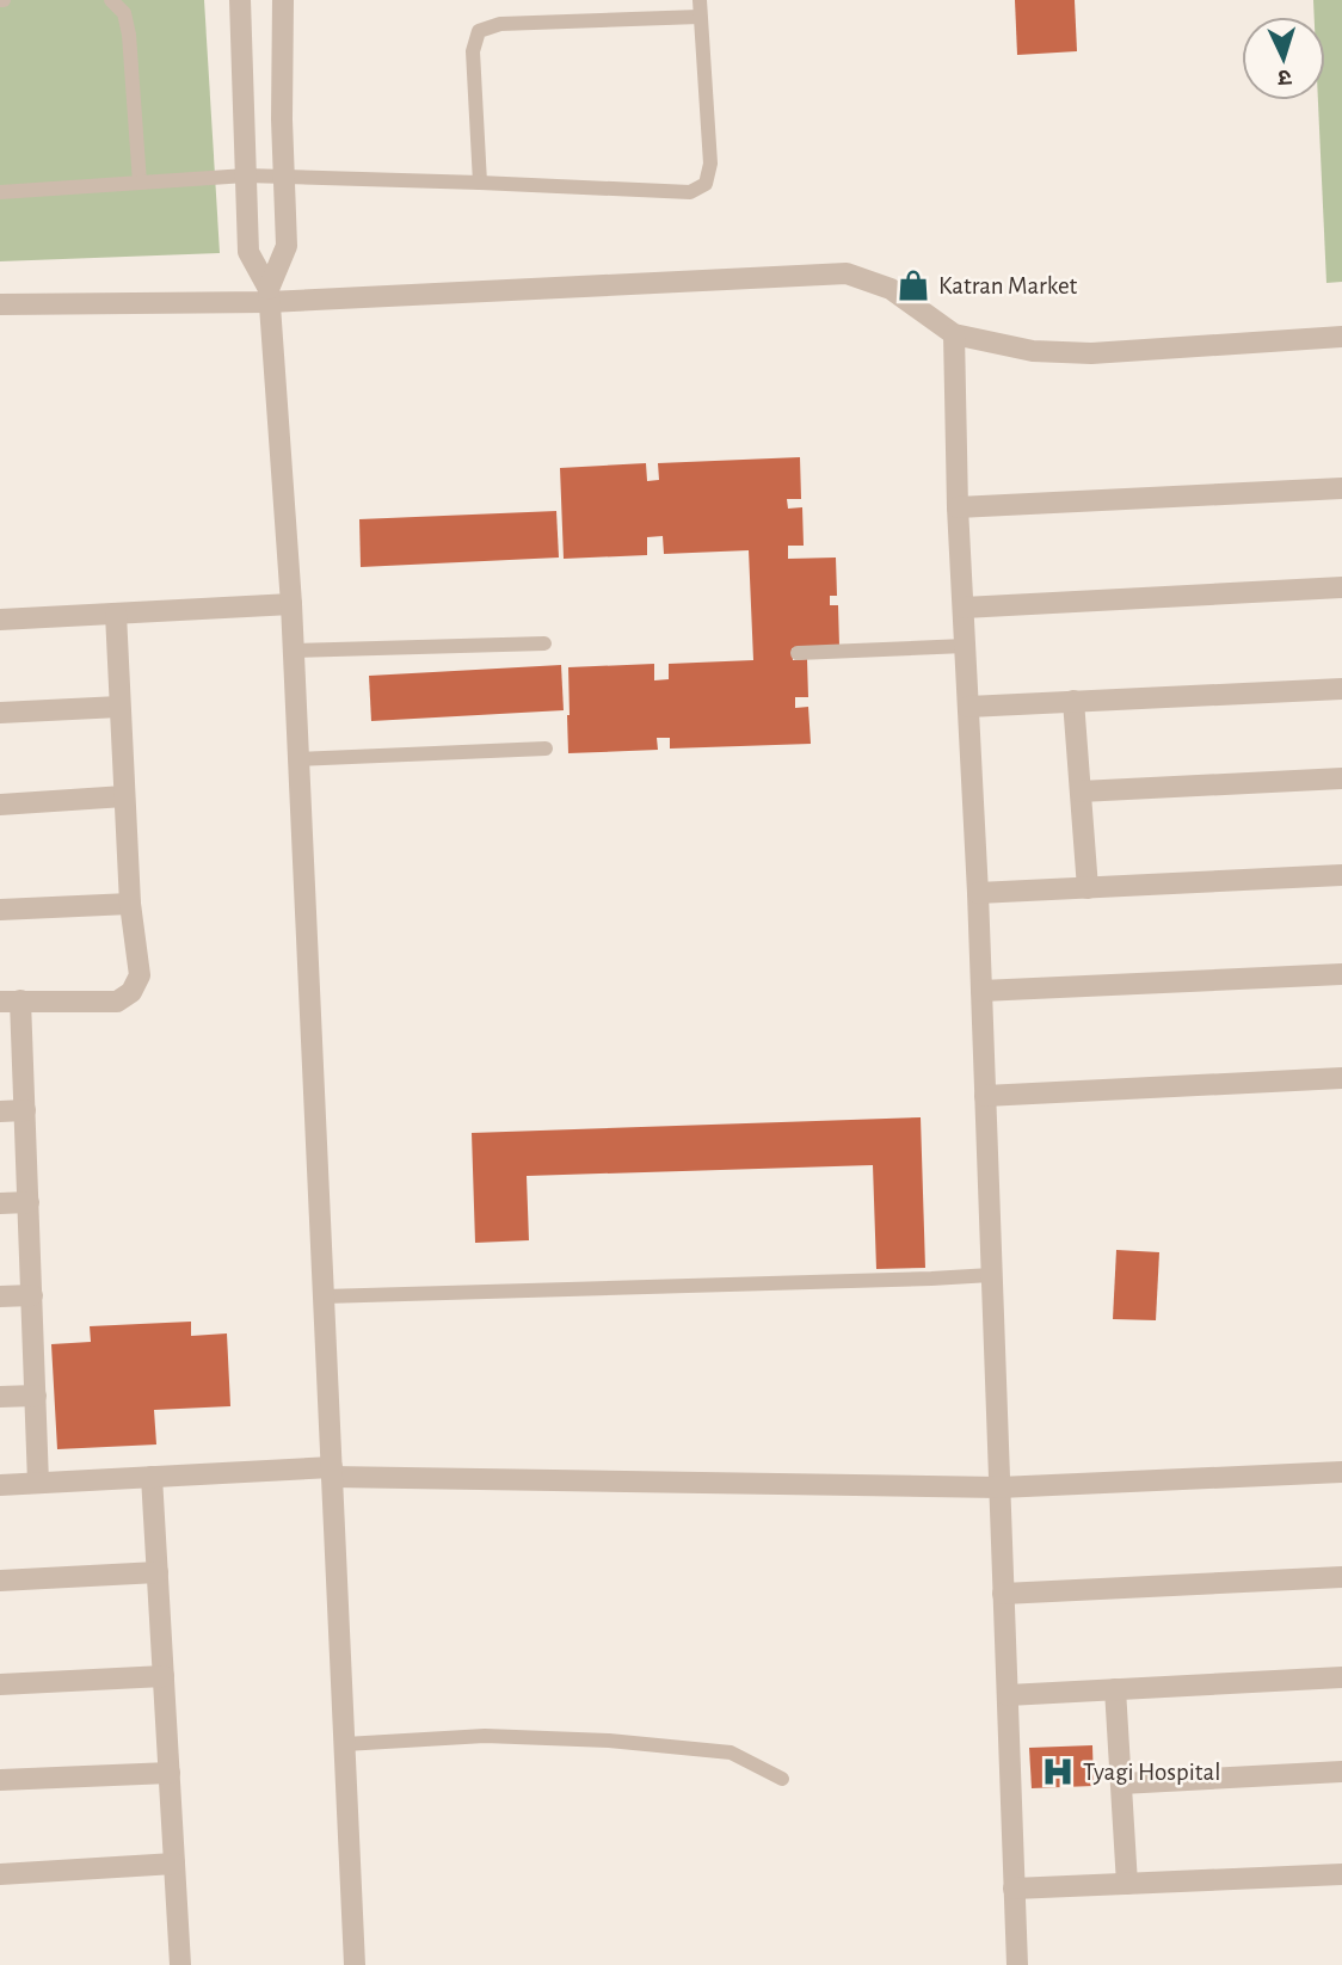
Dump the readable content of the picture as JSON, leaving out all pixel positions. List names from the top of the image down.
{
  "places": {
    "shop": ["Katran Market"],
    "hospital": ["Tyagi Hospital"]
  },
  "north": "bottom"
}
